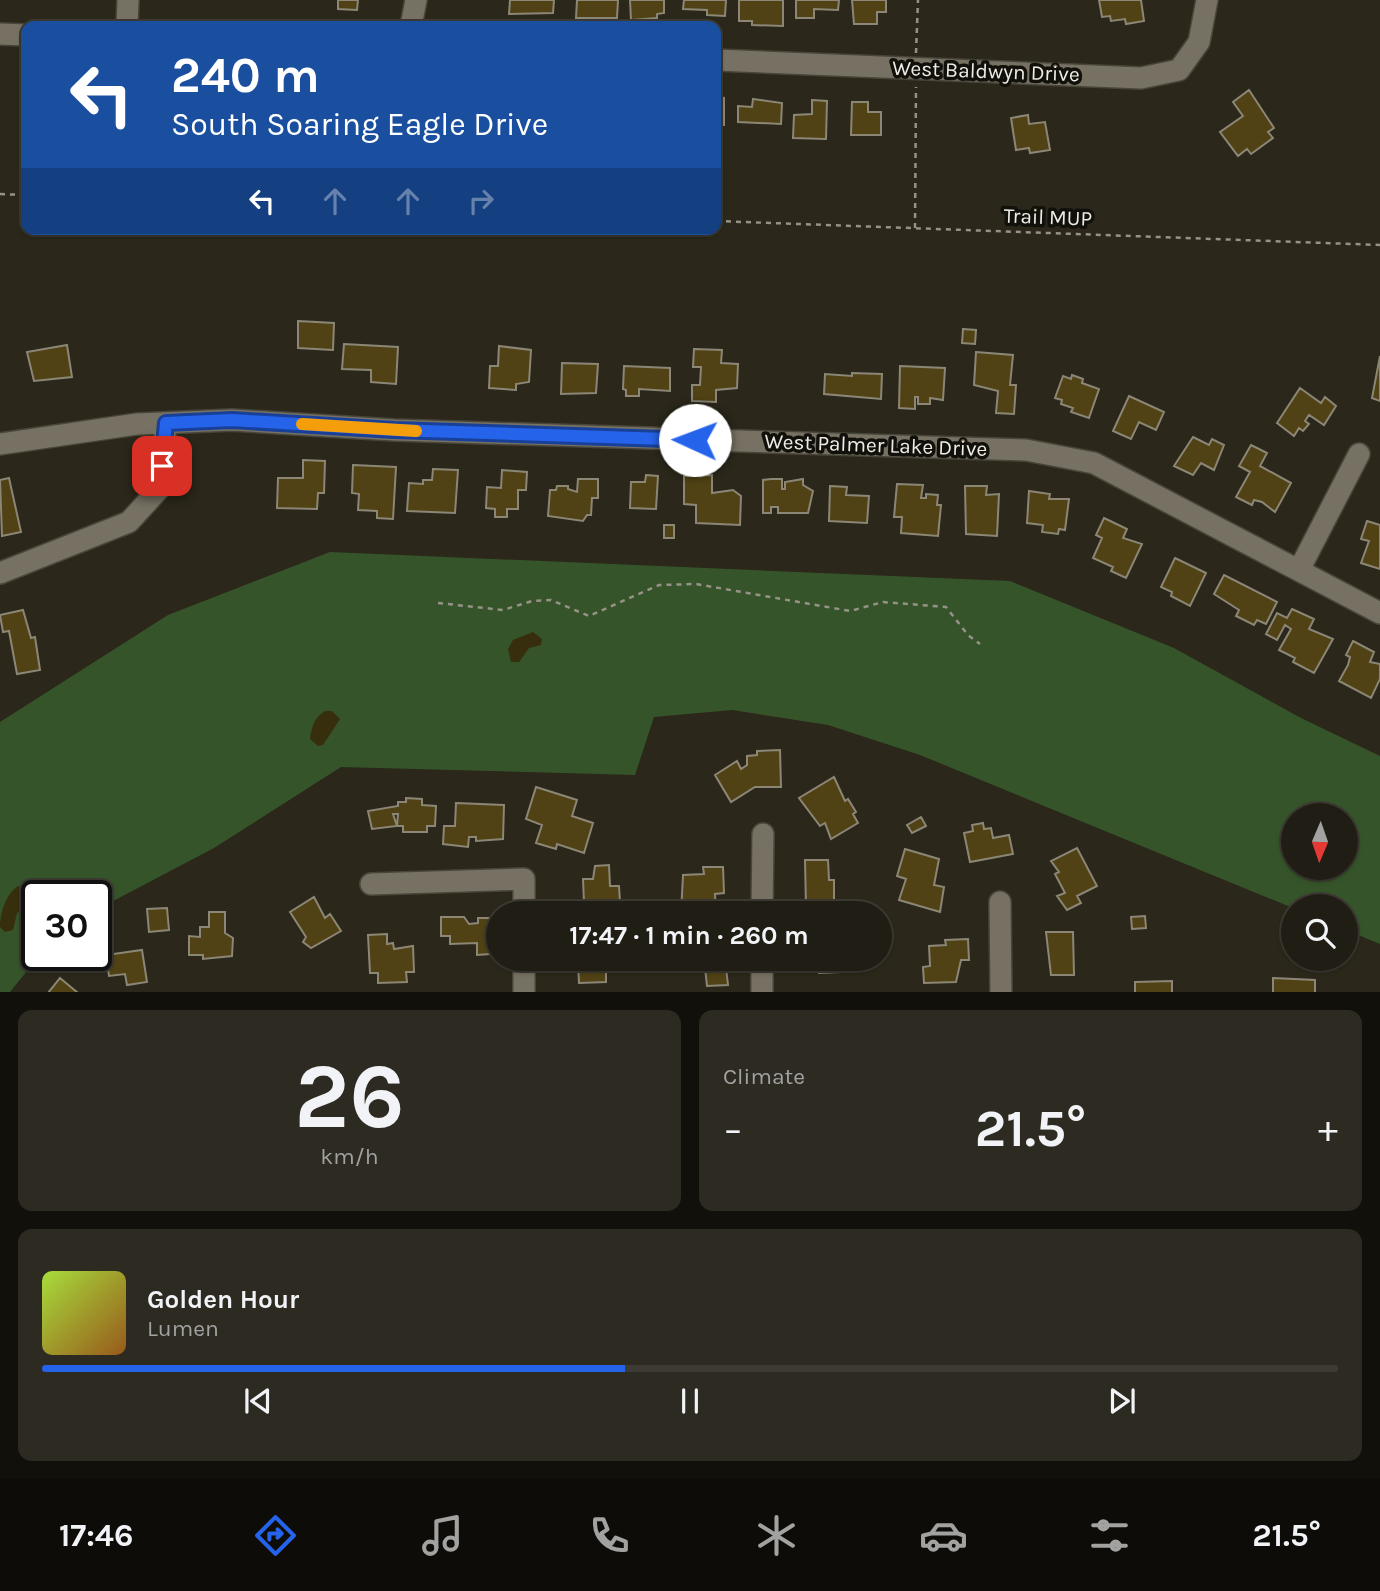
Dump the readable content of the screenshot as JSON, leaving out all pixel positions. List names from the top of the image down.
{
  "streets": {
    "street": ["West Baldwyn Drive", "West Palmer Lake Drive"],
    "path": ["Trail MUP"]
  },
  "north": "bottom",
  "page": {
    "turn": ["240 m", "South Soaring Eagle Drive"],
    "limit": "30",
    "trip": "17:47 · 1 min · 260 m",
    "tile": [
      ["26", "km/h"],
      "Climate"
    ],
    "heat": ["−", "21.5°", "+"],
    "song": ["Golden Hour", "Lumen"],
    "tabs": ["17:46", "21.5°"]
  }
}
